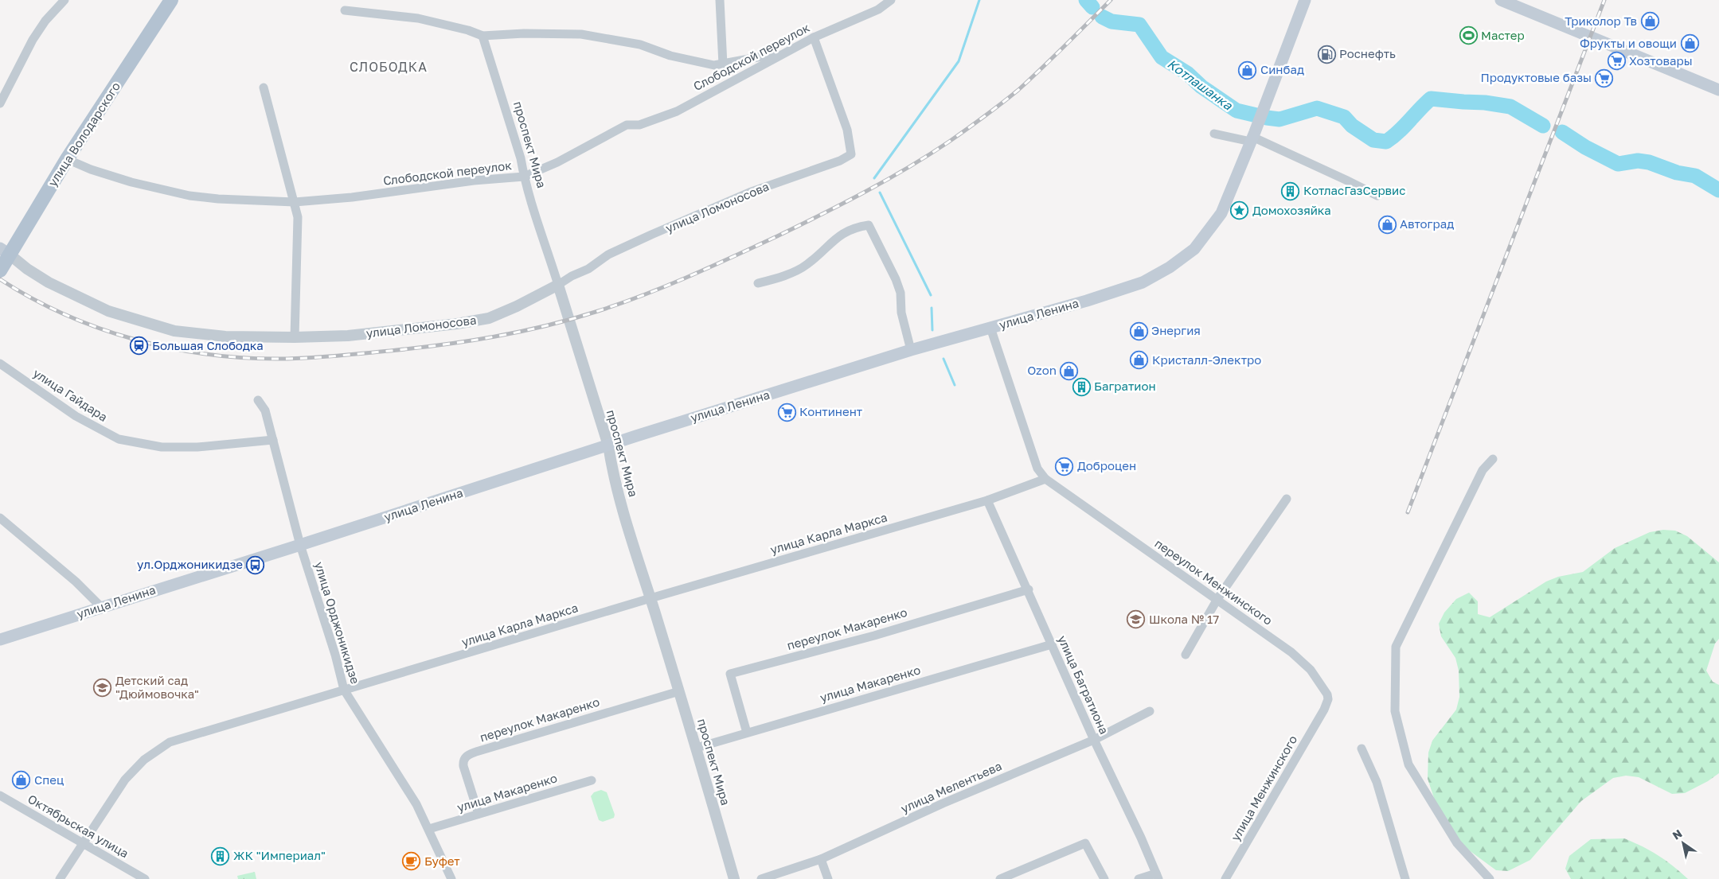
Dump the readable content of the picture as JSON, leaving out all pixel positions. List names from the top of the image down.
{
  "streets": {
    "main road": ["улица Володарского", "улица Ленина"],
    "street": [
      "Слободской переулок",
      "проспект Мира",
      "улица Ломоносова",
      "улица Гайдара",
      "улица Карла Маркса",
      "переулок Менжинского",
      "улица Орджоникидзе",
      "переулок Макаренко",
      "улица Макаренко",
      "улица Багратиона",
      "улица Мелентьева",
      "улица Менжинского",
      "Октябрьская улица"
    ]
  },
  "crossings": [
    ["Слободской переулок", "улица Володарского"],
    ["Слободской переулок", "проспект Мира"],
    ["Слободской переулок", "улица Ломоносова"],
    ["улица Володарского", "улица Ломоносова"],
    ["проспект Мира", "улица Ломоносова"],
    ["проспект Мира", "улица Ленина"],
    ["проспект Мира", "улица Карла Маркса"],
    ["проспект Мира", "переулок Макаренко"],
    ["проспект Мира", "улица Макаренко"],
    ["улица Ленина", "улица Орджоникидзе"],
    ["улица Гайдара", "улица Орджоникидзе"],
    ["улица Карла Маркса", "переулок Менжинского"],
    ["улица Карла Маркса", "улица Орджоникидзе"],
    ["улица Карла Маркса", "улица Багратиона"],
    ["улица Карла Маркса", "Октябрьская улица"],
    ["переулок Менжинского", "улица Менжинского"],
    ["улица Орджоникидзе", "улица Макаренко"],
    ["переулок Макаренко", "улица Макаренко"],
    ["переулок Макаренко", "улица Багратиона"],
    ["улица Макаренко", "улица Багратиона"],
    ["улица Багратиона", "улица Мелентьева"]
  ],
  "districts": ["СЛОБОДКА"],
  "water": ["Котлашанка"],
  "places": {
    "shop": [
      "Триколор Тв",
      "Фрукты и овощи",
      "Синбад",
      "Автоград",
      "Энергия",
      "Кристалл-Электро",
      "Ozon",
      "Спец"
    ],
    "sports": ["Мастер"],
    "fuel station": ["Роснефть"],
    "supermarket": [
      "Хозтовары",
      "Продуктовые базы",
      "Континент",
      "Доброцен"
    ],
    "building": ["КотласГазСервис", "Багратион", "ЖК \"Империал\""],
    "place": ["Домохозяйка"],
    "station": ["Большая Слободка"],
    "bus stop": ["ул.Орджоникидзе"],
    "school or university": ["Школа № 17", "Детский сад \"Дюймовочка\""],
    "cafe": ["Буфет"]
  },
  "north": "top left"
}
